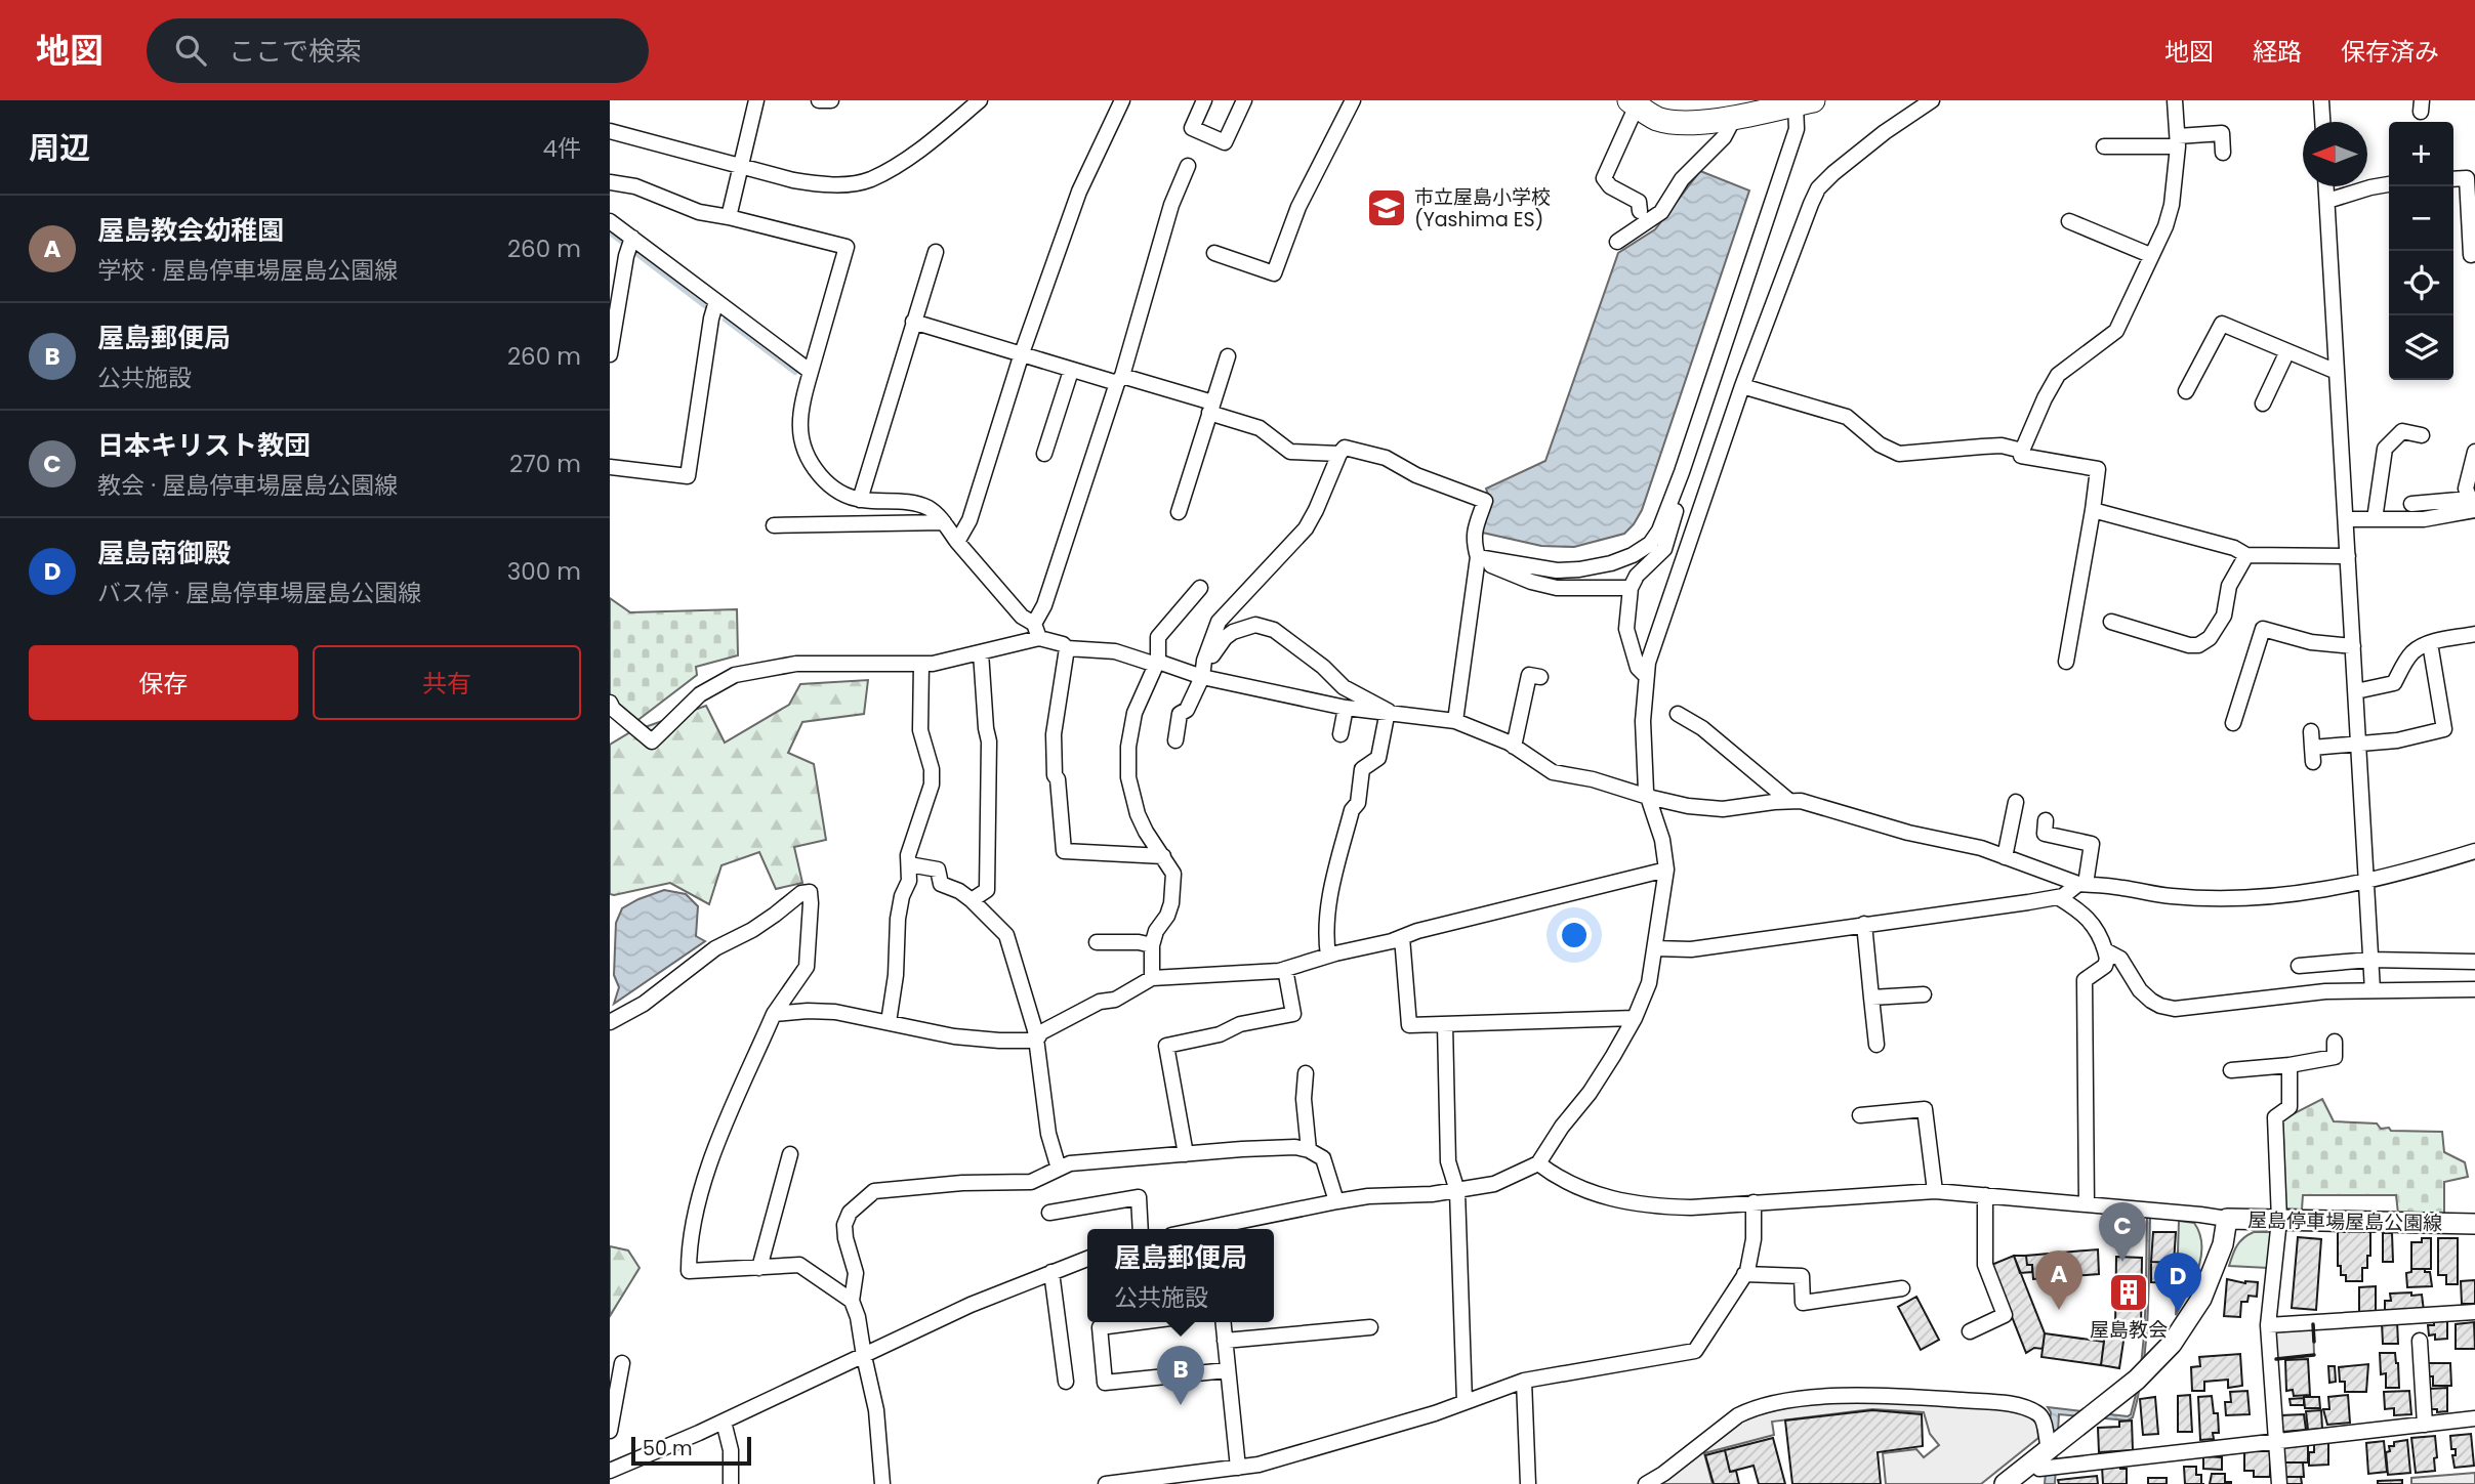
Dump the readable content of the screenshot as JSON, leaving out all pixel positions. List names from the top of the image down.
{
  "streets": {
    "main road": ["屋島停車場屋島公園線"]
  },
  "places": {
    "school or university": ["市立屋島小学校 (Yashima ES)"],
    "building": ["屋島教会"]
  },
  "scale_bar": "50 m",
  "north": "left",
  "page": {
    "header": "地図",
    "search": "ここで検索",
    "nav": ["地図", "経路", "保存済み"],
    "heading": ["周辺", "4件"],
    "map_buttons": ["+", "−"],
    "list": [
      {
        "mark": "A",
        "name": "屋島教会幼稚園",
        "note": "学校 · 屋島停車場屋島公園線",
        "value": "260 m"
      },
      {
        "mark": "B",
        "name": "屋島郵便局",
        "note": "公共施設",
        "value": "260 m"
      },
      {
        "mark": "C",
        "name": "日本キリスト教団",
        "note": "教会 · 屋島停車場屋島公園線",
        "value": "270 m"
      },
      {
        "mark": "D",
        "name": "屋島南御殿",
        "note": "バス停 · 屋島停車場屋島公園線",
        "value": "300 m"
      }
    ],
    "buttons": ["保存", "共有"],
    "pins": [
      "C",
      "A",
      "D",
      "B"
    ],
    "popup": ["屋島郵便局", "公共施設"],
    "scale": "50 m"
  }
}
